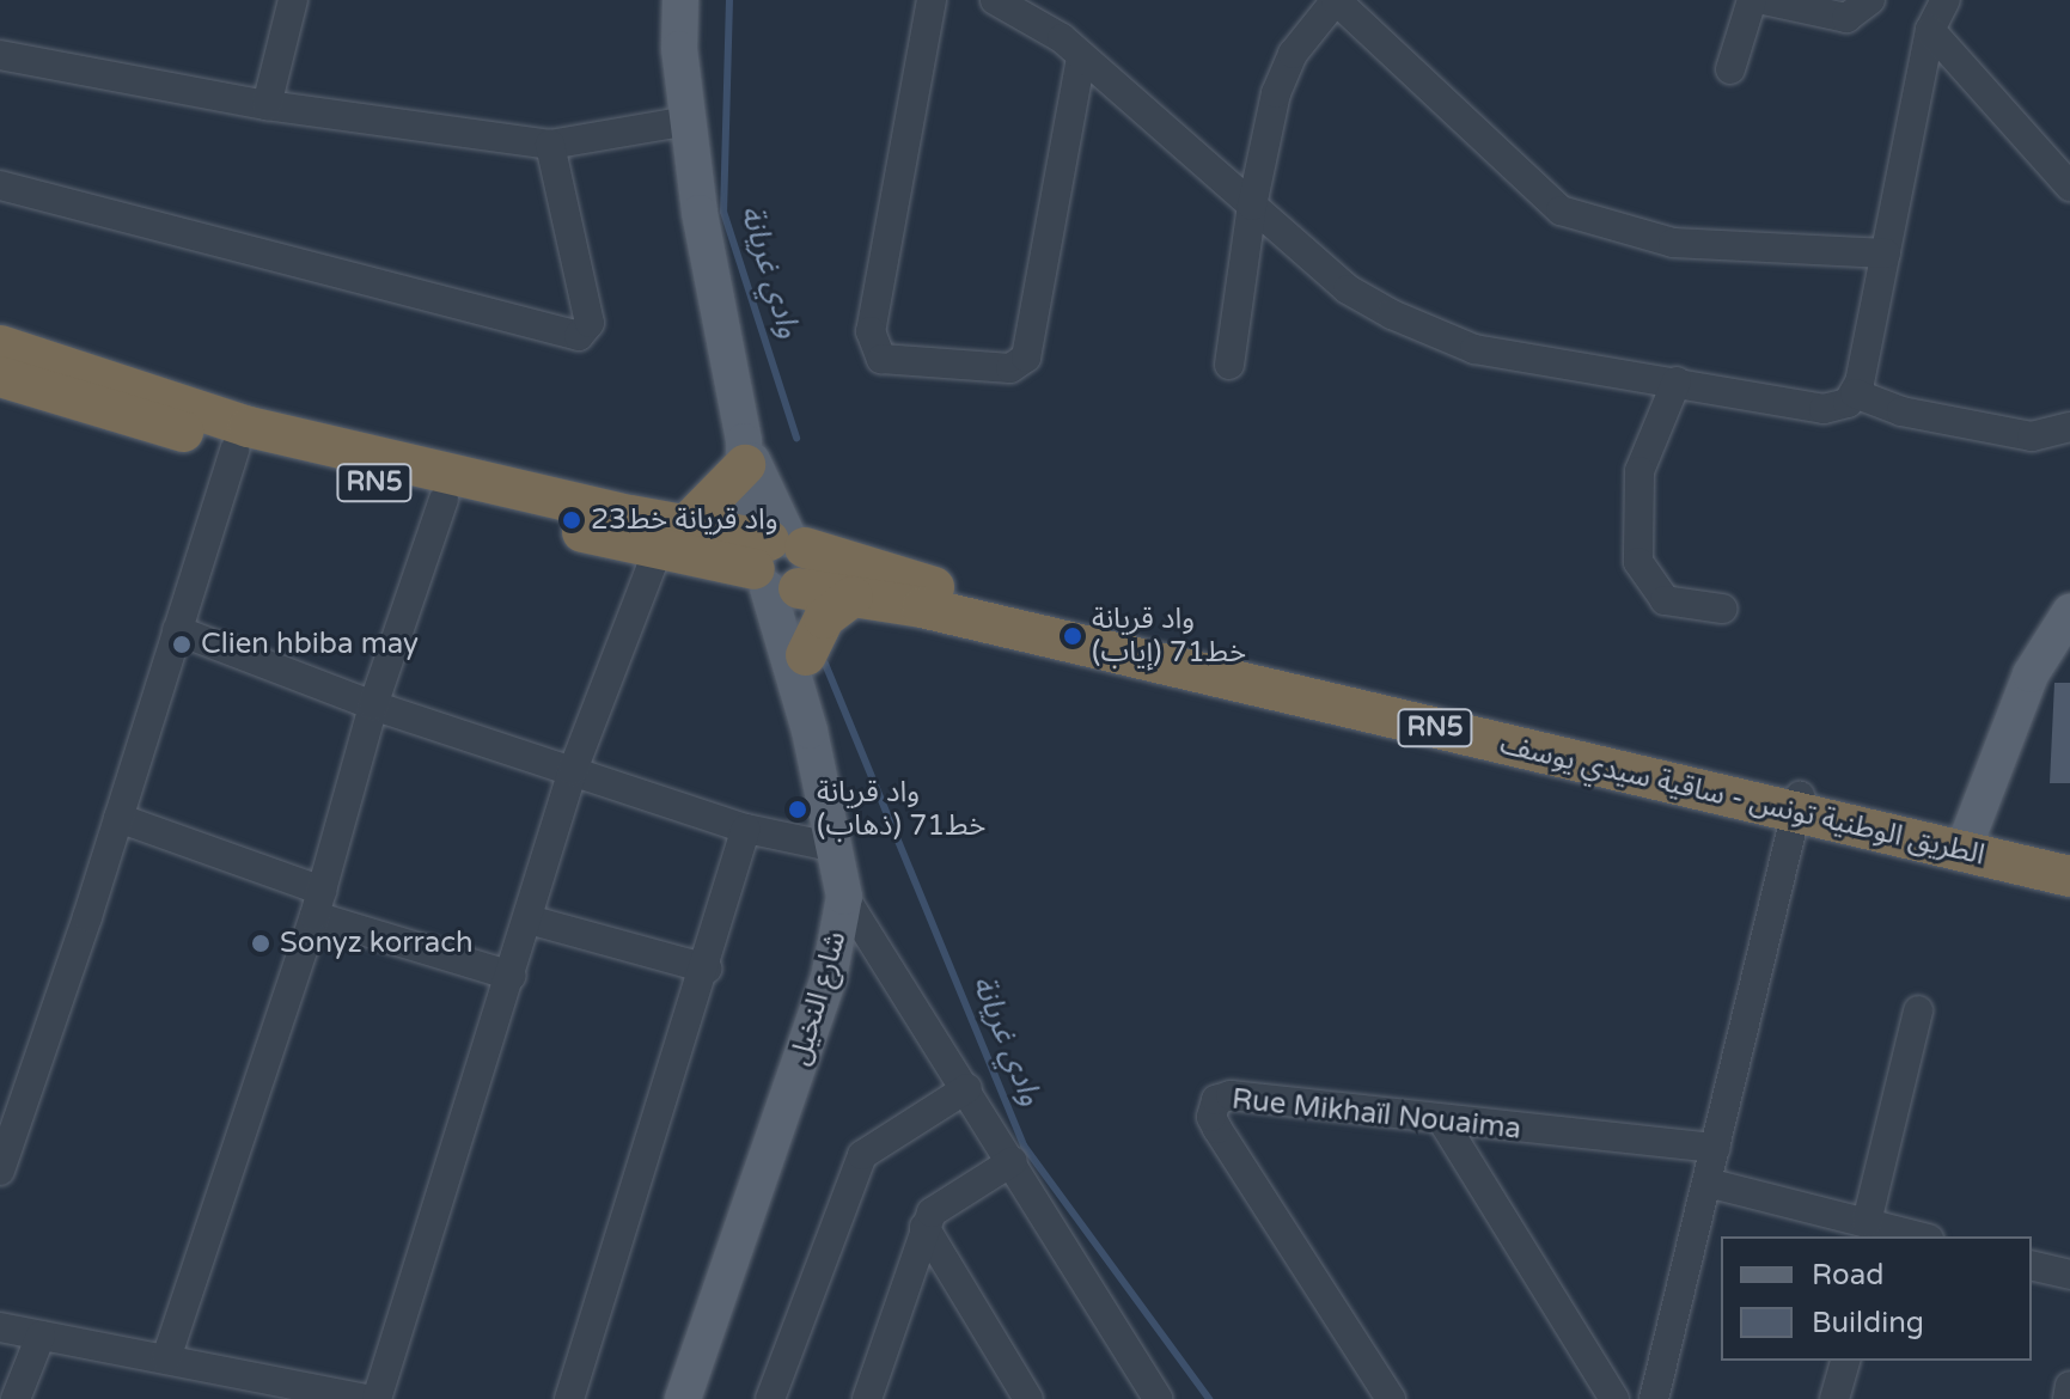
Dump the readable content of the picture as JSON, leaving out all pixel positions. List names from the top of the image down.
{
  "streets": {
    "highway": ["RN5", "الطريق الوطنية تونس - ساقية سيدي يوسف"],
    "main road": ["شارع النخيل"],
    "street": ["Rue Mikhaïl Nouaima"]
  },
  "crossings": [
    ["الطريق الوطنية تونس - ساقية سيدي يوسف", "شارع النخيل"]
  ],
  "water": ["وادي غريانة"],
  "places": [
    "واد قريانة خط23",
    "واد قريانة خط71 (إياب)",
    "Clien hbiba may",
    "واد قريانة خط71 (ذهاب)",
    "Sonyz korrach"
  ],
  "legend": ["Road", "Building"]
}
